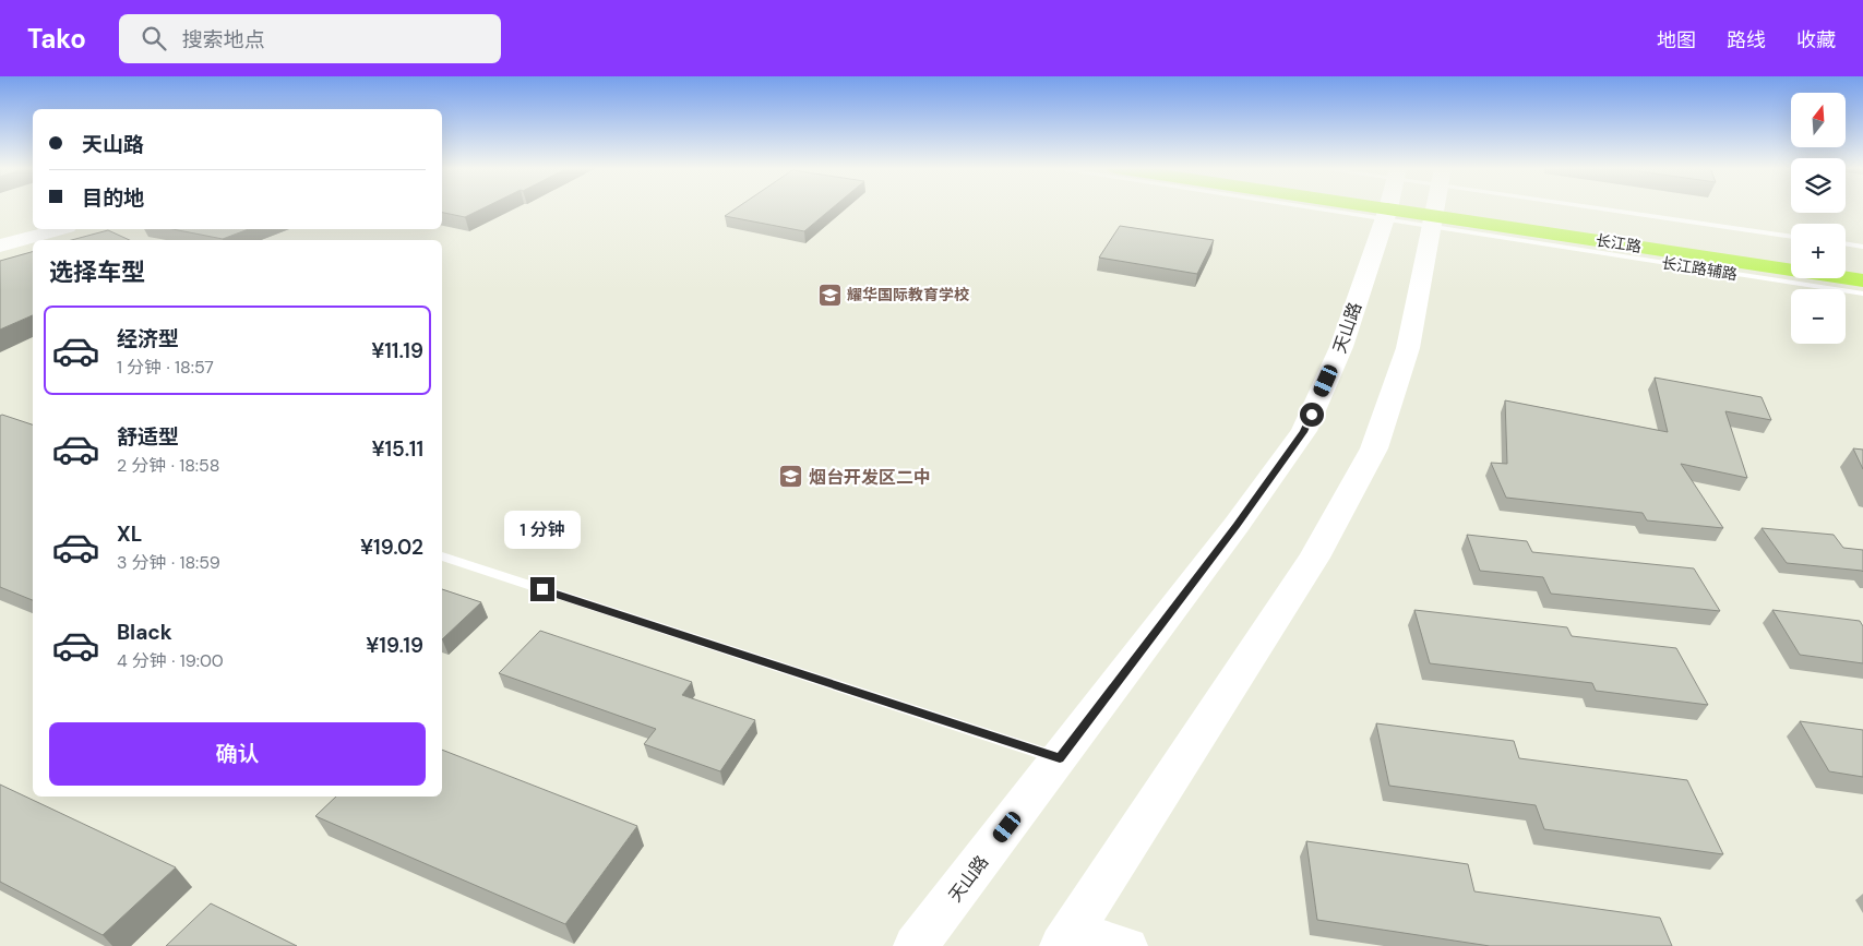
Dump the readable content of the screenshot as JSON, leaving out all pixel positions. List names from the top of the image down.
{
  "streets": {
    "main road": ["长江路"],
    "street": ["天山路"],
    "lane": ["长江路辅路"]
  },
  "places": {
    "school or university": ["耀华国际教育学校", "烟台开发区二中"]
  },
  "north": "top",
  "page": {
    "header": "Tako",
    "search": "搜索地点",
    "nav": ["地图", "路线", "收藏"],
    "map_buttons": ["+", "−"],
    "banner": ["天山路", "目的地"],
    "heading": "选择车型",
    "list": [
      {
        "name": "经济型",
        "note": "1 分钟 · 18:57",
        "value": "¥11.19"
      },
      {
        "name": "舒适型",
        "note": "2 分钟 · 18:58",
        "value": "¥15.11"
      },
      {
        "name": "XL",
        "note": "3 分钟 · 18:59",
        "value": "¥19.02"
      },
      {
        "name": "Black",
        "note": "4 分钟 · 19:00",
        "value": "¥19.19"
      }
    ],
    "bubble": "1 分钟",
    "buttons": "确认"
  }
}
